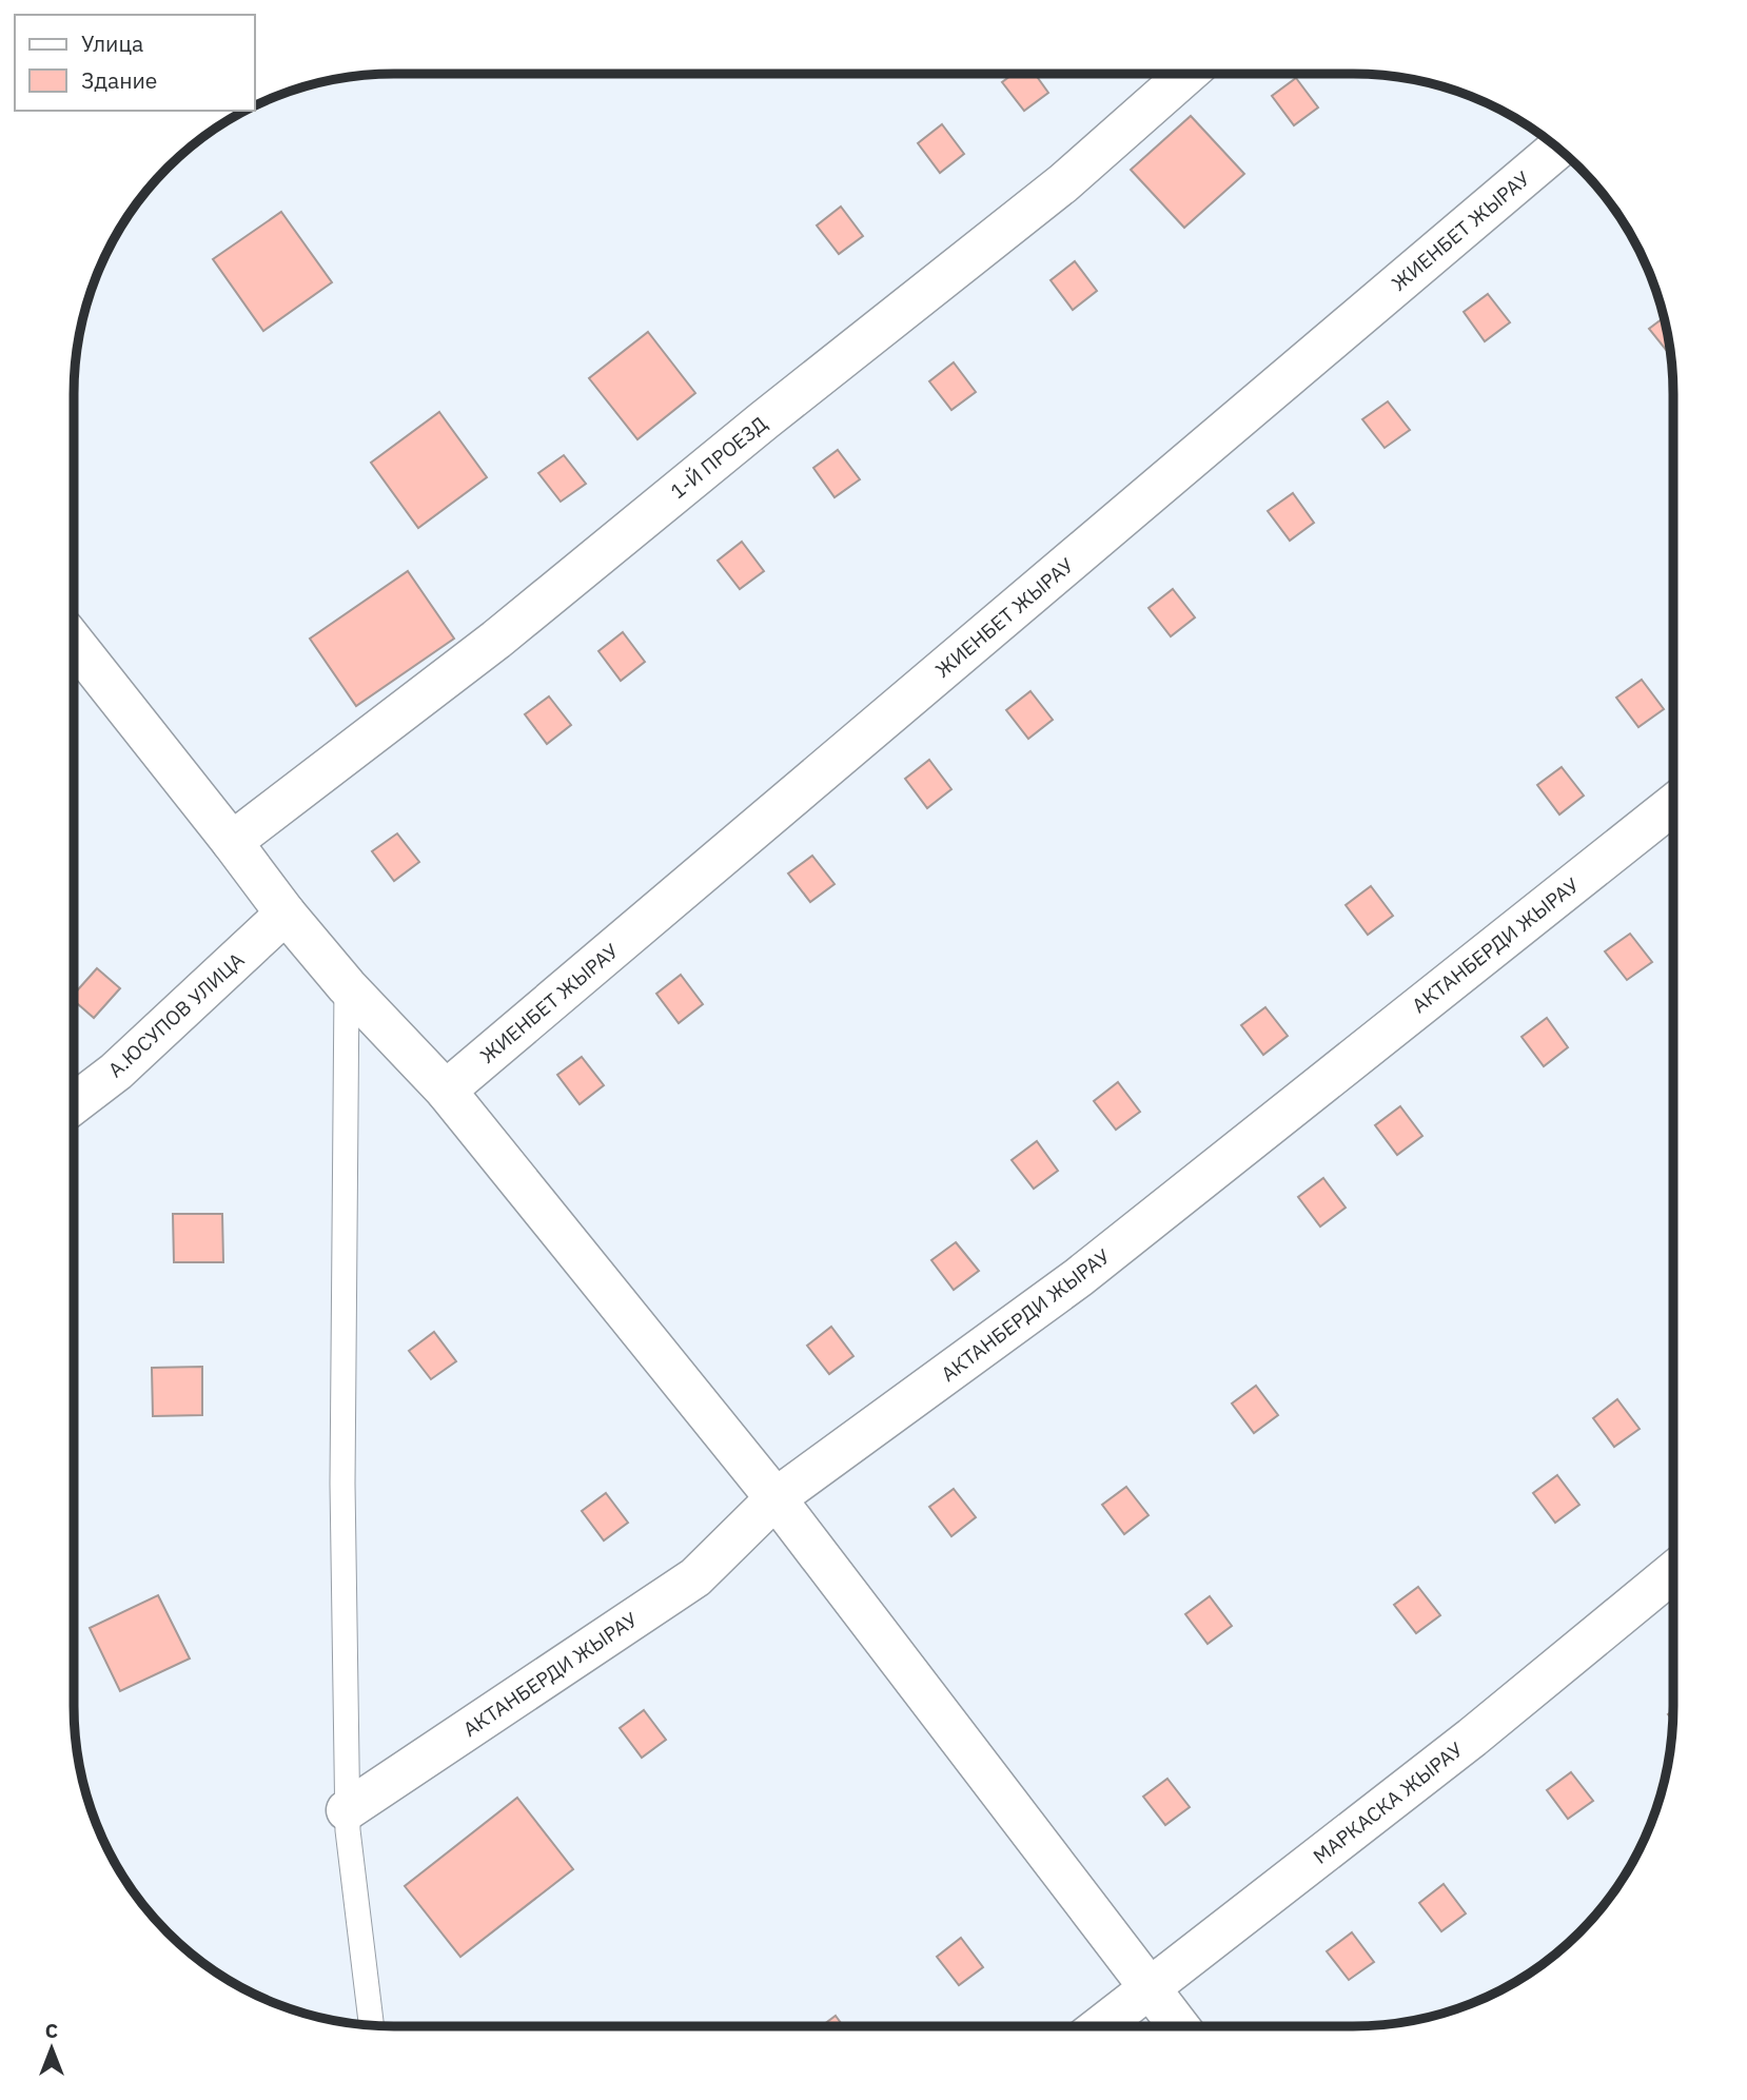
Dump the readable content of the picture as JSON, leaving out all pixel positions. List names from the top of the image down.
{
  "streets": {
    "street": [
      "ЖИЕНБЕТ ЖЫРАУ",
      "1-Й ПРОЕЗД",
      "АКТАНБЕРДИ ЖЫРАУ",
      "А.ЮСУПОВ УЛИЦА",
      "МАРКАСКА ЖЫРАУ"
    ]
  },
  "legend": ["Улица", "Здание"],
  "north": "top"
}
